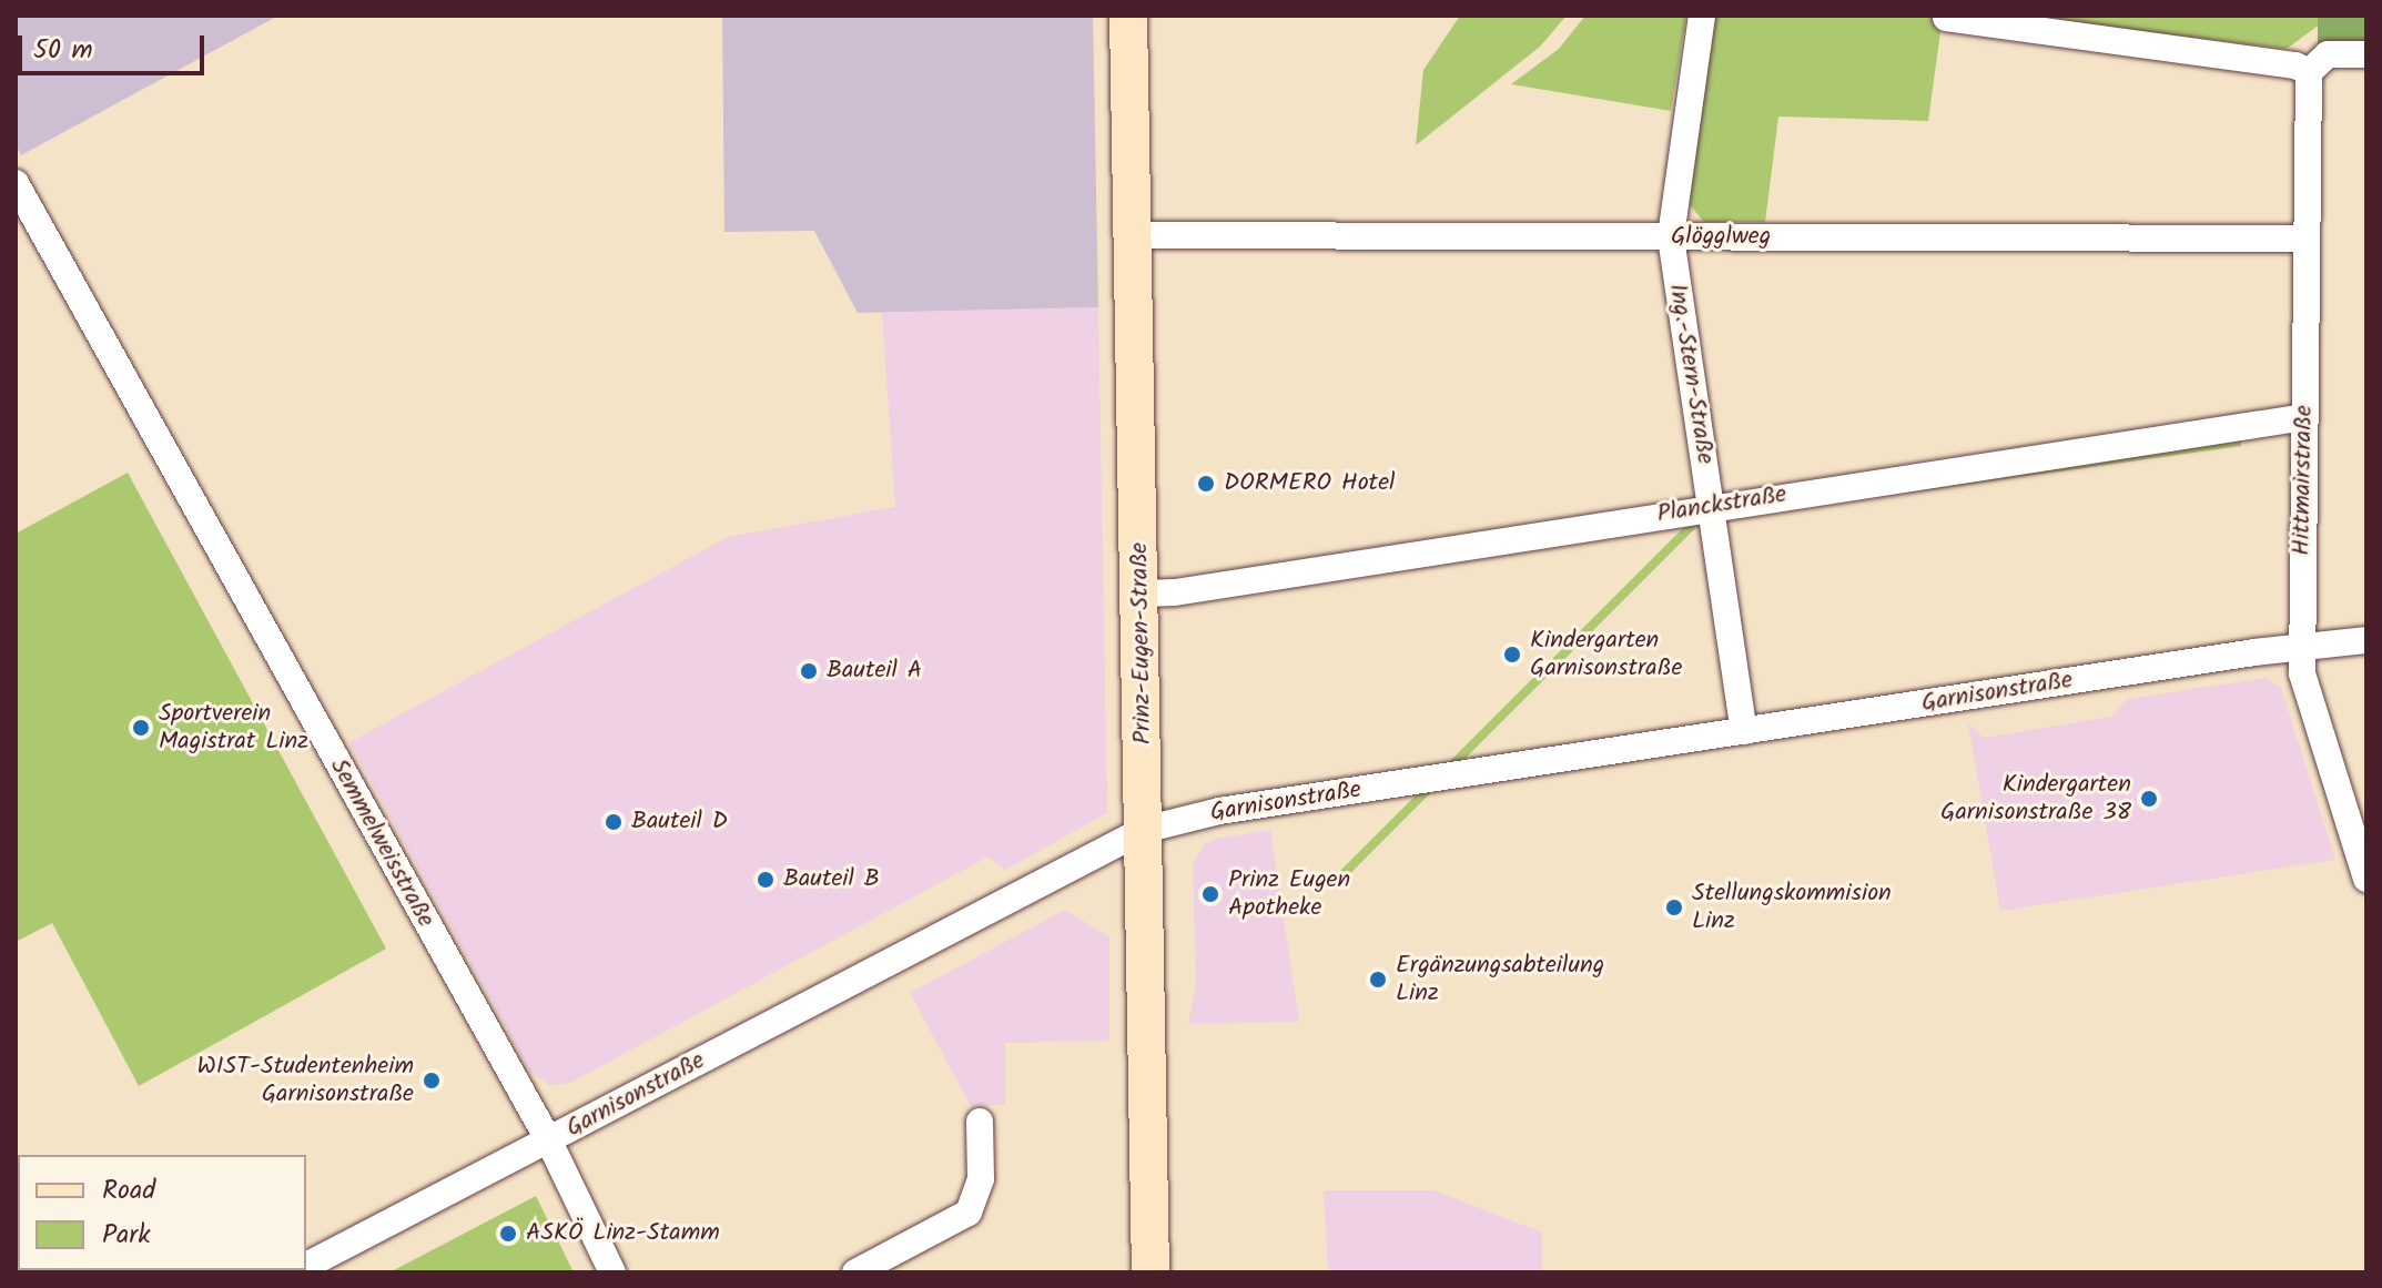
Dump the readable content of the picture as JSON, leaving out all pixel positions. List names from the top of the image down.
{
  "streets": {
    "main road": ["Prinz-Eugen-Straße"],
    "street": [
      "Glögglweg",
      "Ing.-Stern-Straße",
      "Hittmairstraße",
      "Planckstraße",
      "Garnisonstraße",
      "Semmelweisstraße"
    ]
  },
  "crossings": [
    ["Glögglweg", "Ing.-Stern-Straße"],
    ["Glögglweg", "Hittmairstraße"],
    ["Glögglweg", "Prinz-Eugen-Straße"],
    ["Ing.-Stern-Straße", "Planckstraße"],
    ["Ing.-Stern-Straße", "Garnisonstraße"],
    ["Hittmairstraße", "Planckstraße"],
    ["Hittmairstraße", "Garnisonstraße"],
    ["Planckstraße", "Prinz-Eugen-Straße"],
    ["Prinz-Eugen-Straße", "Garnisonstraße"],
    ["Garnisonstraße", "Semmelweisstraße"]
  ],
  "places": [
    "DORMERO Hotel",
    "Kindergarten Garnisonstraße",
    "Bauteil A",
    "Sportverein Magistrat Linz",
    "Kindergarten Garnisonstraße 38",
    "Bauteil D",
    "Bauteil B",
    "Prinz Eugen Apotheke",
    "Stellungskommision Linz",
    "Ergänzungsabteilung Linz",
    "WIST-Studentenheim Garnisonstraße",
    "ASKÖ Linz-Stamm"
  ],
  "legend": ["Road", "Park"],
  "scale_bar": "50 m"
}
